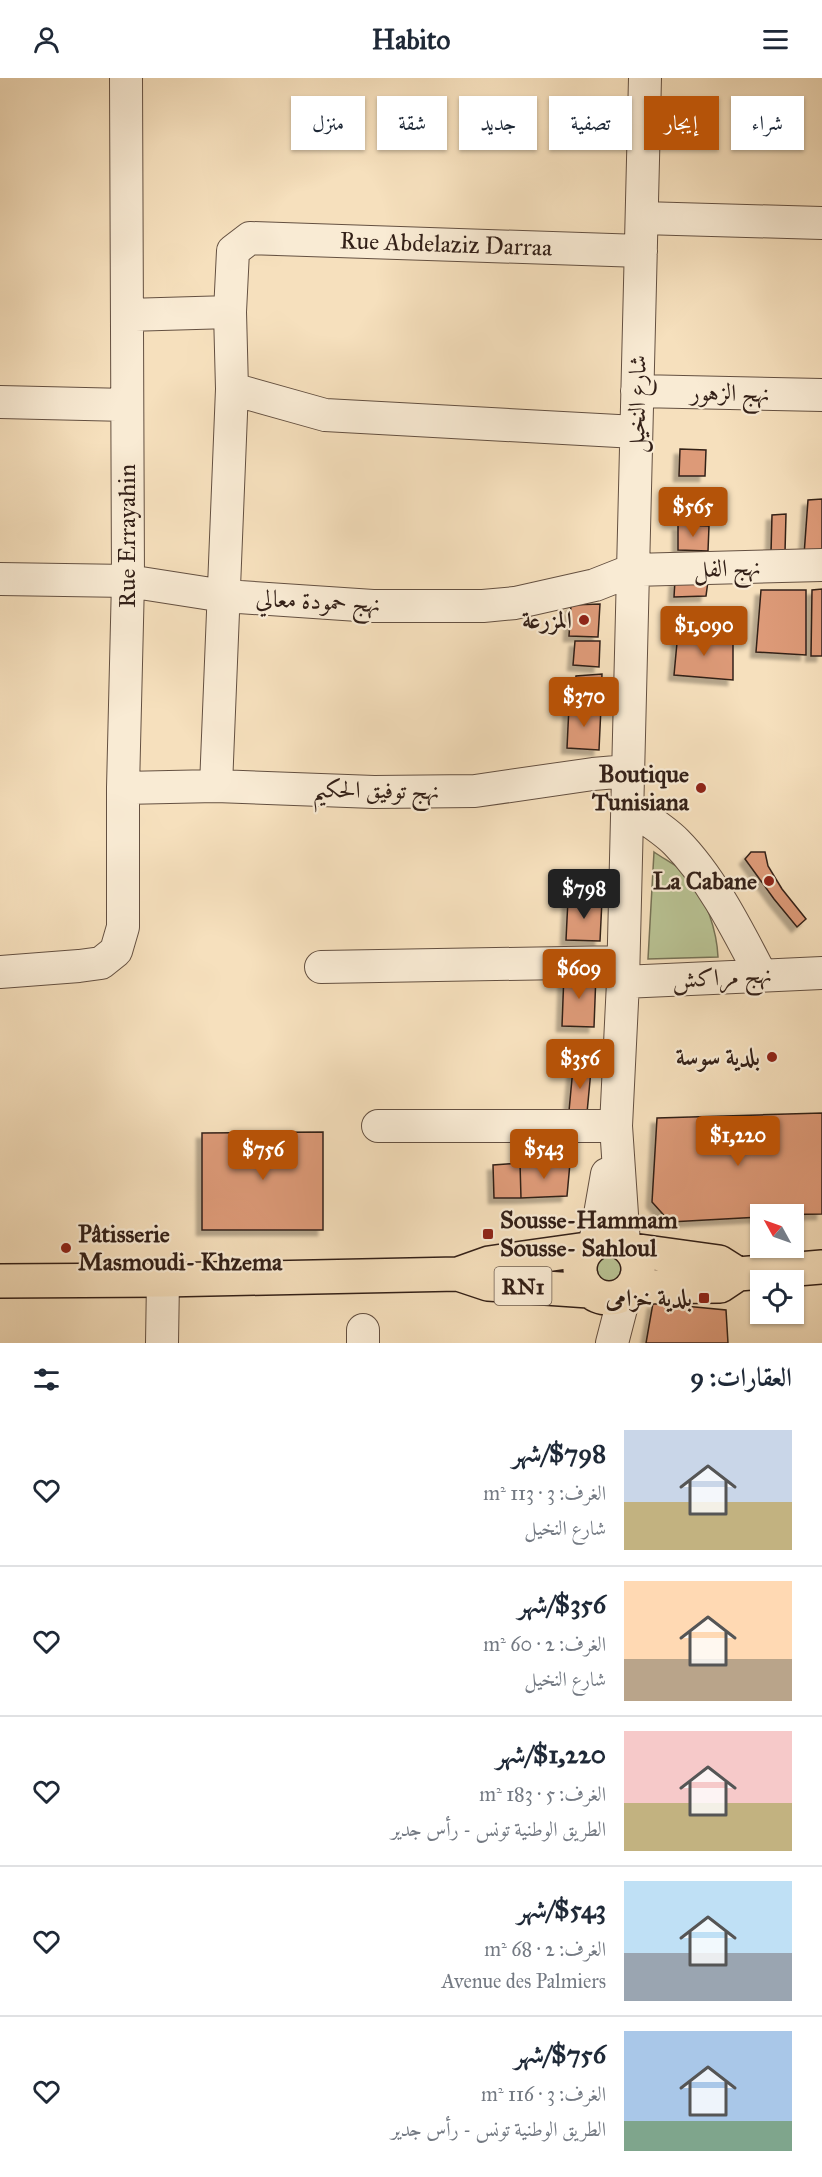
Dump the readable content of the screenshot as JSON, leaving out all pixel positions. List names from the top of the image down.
{
  "streets": {
    "main road": ["RN1"],
    "street": [
      "Rue Abdelaziz Darraa",
      "نهج الزهور",
      "شارع النخيل",
      "Rue Errayahin",
      "نهج الفل",
      "نهج حمودة معالي",
      "نهج توفيق الحكيم",
      "نهج مراكش"
    ]
  },
  "crossings": [
    ["Rue Abdelaziz Darraa", "شارع النخيل"],
    ["نهج الزهور", "شارع النخيل"],
    ["شارع النخيل", "نهج الفل"],
    ["شارع النخيل", "نهج حمودة معالي"],
    ["شارع النخيل", "نهج توفيق الحكيم"],
    ["شارع النخيل", "نهج مراكش"],
    ["شارع النخيل", "RN1"],
    ["Rue Errayahin", "نهج حمودة معالي"],
    ["Rue Errayahin", "نهج توفيق الحكيم"],
    ["نهج الفل", "نهج حمودة معالي"]
  ],
  "places": {
    "other": [
      "المزرعة",
      "Boutique Tunisiana",
      "La Cabane",
      "بلدية سوسة",
      "Pâtisserie Masmoudi- Khzema"
    ],
    "transit": ["Sousse-Hammam Sousse- Sahloul", "بلدية خزامى"]
  },
  "north": "top left",
  "page": {
    "header": "Habito",
    "chip": [
      "شراء",
      "إيجار",
      "تصفية",
      "جديد",
      "شقة",
      "منزل"
    ],
    "price": [
      "$565",
      "$1,090",
      "$370",
      "$798",
      "$609",
      "$356",
      "$1,220",
      "$543",
      "$756"
    ],
    "heading": "العقارات: 9",
    "list": [
      {
        "name": "$798/شهر",
        "note": "الغرف: 3 · 113 m² · شارع النخيل"
      },
      {
        "name": "$356/شهر",
        "note": "الغرف: 2 · 60 m² · شارع النخيل"
      },
      {
        "name": "$1,220/شهر",
        "note": "الغرف: 5 · 183 m² · الطريق الوطنية تونس - رأس جدير"
      },
      {
        "name": "$543/شهر",
        "note": "الغرف: 2 · 68 m² · Avenue des Palmiers"
      },
      {
        "name": "$756/شهر",
        "note": "الغرف: 3 · 116 m² · الطريق الوطنية تونس - رأس جدير"
      }
    ]
  }
}
